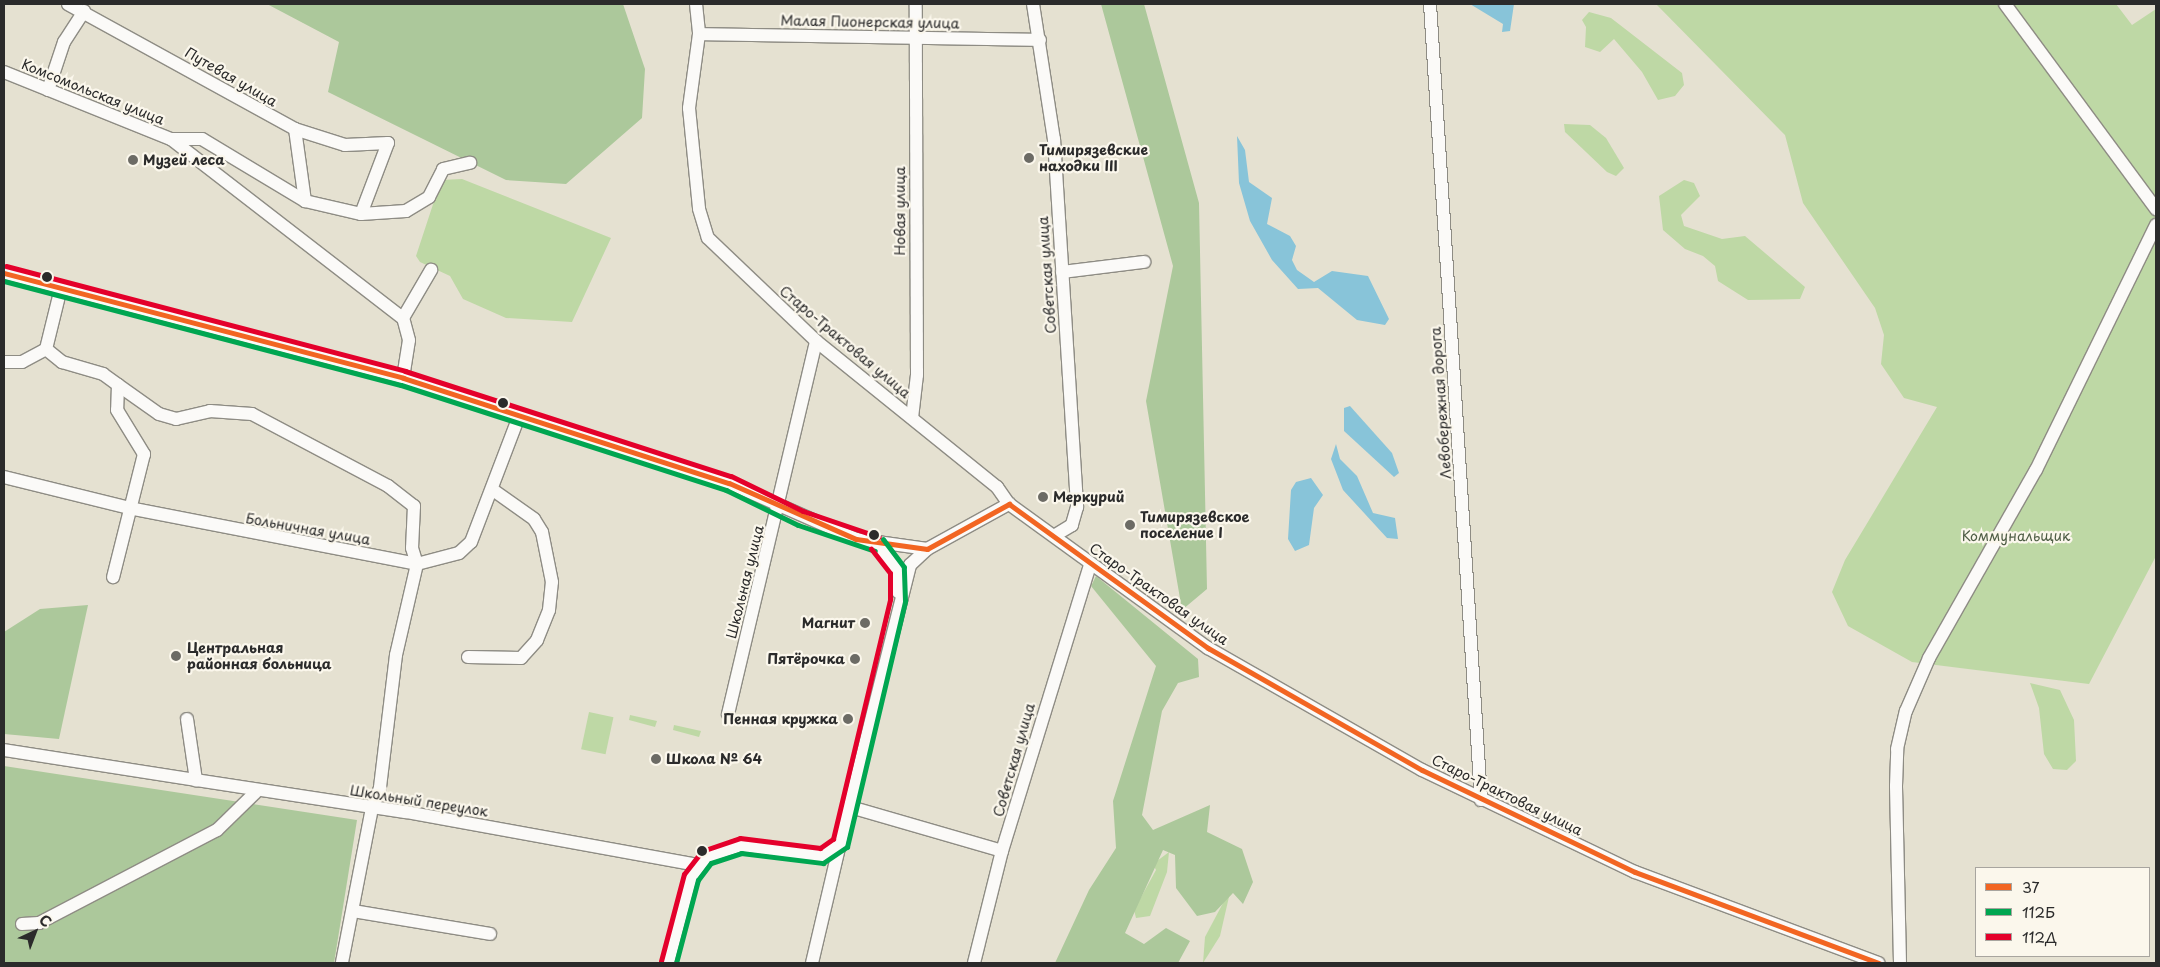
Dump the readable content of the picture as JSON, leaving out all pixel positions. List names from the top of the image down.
{
  "streets": {
    "street": [
      "Малая Пионерская улица",
      "Путевая улица",
      "Комсомольская улица",
      "Новая улица",
      "Советская улица",
      "Старо-Трактовая улица",
      "Левобережная дорога",
      "Больничная улица",
      "Школьная улица",
      "Школьный переулок"
    ]
  },
  "crossings": [
    ["Малая Пионерская улица", "Новая улица"],
    ["Малая Пионерская улица", "Советская улица"],
    ["Малая Пионерская улица", "Старо-Трактовая улица"],
    ["Путевая улица", "Комсомольская улица"],
    ["Новая улица", "Старо-Трактовая улица"],
    ["Советская улица", "Старо-Трактовая улица"],
    ["Старо-Трактовая улица", "Левобережная дорога"],
    ["Старо-Трактовая улица", "Школьная улица"]
  ],
  "parks": ["Коммунальщик"],
  "places": [
    "Тимирязевские находки III",
    "Музей леса",
    "Меркурий",
    "Тимирязевское поселение I",
    "Магнит",
    "Центральная районная больница",
    "Пятёрочка",
    "Пенная кружка",
    "Школа № 64"
  ],
  "lines": ["transit line 112Д", "transit line 37", "transit line 112Б"],
  "legend": ["37", "112Б", "112Д"],
  "north": "top right"
}
